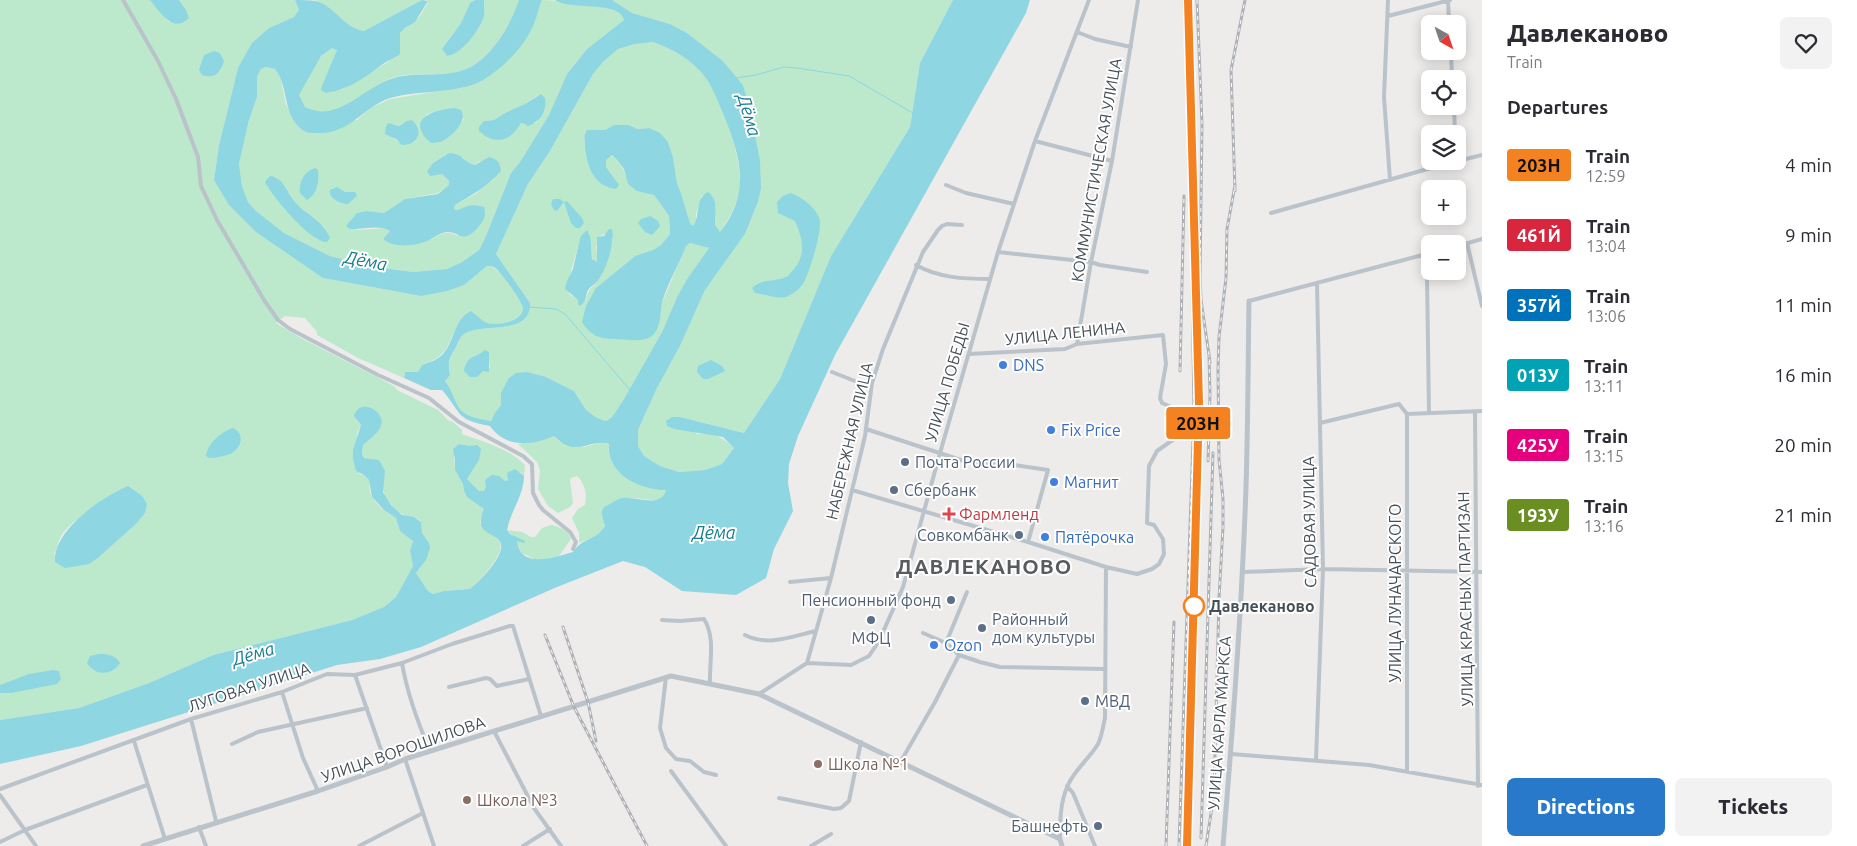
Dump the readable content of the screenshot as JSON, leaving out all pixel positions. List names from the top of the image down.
{
  "streets": {
    "street": [
      "КОММУНИСТИЧЕСКАЯ УЛИЦА",
      "УЛИЦА ЛЕНИНА",
      "УЛИЦА ПОБЕДЫ",
      "НАБЕРЕЖНАЯ УЛИЦА",
      "САДОВАЯ УЛИЦА",
      "УЛИЦА ЛУНАЧАРСКОГО",
      "УЛИЦА КРАСНЫХ ПАРТИЗАН",
      "ЛУГОВАЯ УЛИЦА",
      "УЛИЦА КАРЛА МАРКСА",
      "УЛИЦА ВОРОШИЛОВА"
    ]
  },
  "crossings": [
    ["КОММУНИСТИЧЕСКАЯ УЛИЦА", "УЛИЦА ЛЕНИНА"],
    ["УЛИЦА ЛЕНИНА", "УЛИЦА ПОБЕДЫ"],
    ["УЛИЦА ПОБЕДЫ", "НАБЕРЕЖНАЯ УЛИЦА"]
  ],
  "districts": ["ДАВЛЕКАНОВО"],
  "water": ["Дёма"],
  "places": {
    "other": [
      "DNS",
      "Fix Price",
      "Почта России",
      "Магнит",
      "Сбербанк",
      "Совкомбанк",
      "Пятёрочка",
      "Пенсионный фонд",
      "Давлеканово",
      "МФЦ",
      "Районный дом культуры",
      "Ozon",
      "МВД",
      "Школа №1",
      "Школа №3",
      "Башнефть"
    ],
    "health": ["Фармленд"]
  },
  "north": "bottom right",
  "page": {
    "on_map": "203Н",
    "heading": [
      ["Давлеканово", "Train"],
      "Departures"
    ],
    "map_buttons": ["+", "−"],
    "list": [
      {
        "mark": "203Н",
        "name": "Train",
        "note": "12:59",
        "value": "4 min"
      },
      {
        "mark": "461Й",
        "name": "Train",
        "note": "13:04",
        "value": "9 min"
      },
      {
        "mark": "357Й",
        "name": "Train",
        "note": "13:06",
        "value": "11 min"
      },
      {
        "mark": "013У",
        "name": "Train",
        "note": "13:11",
        "value": "16 min"
      },
      {
        "mark": "425У",
        "name": "Train",
        "note": "13:15",
        "value": "20 min"
      },
      {
        "mark": "193У",
        "name": "Train",
        "note": "13:16",
        "value": "21 min"
      }
    ],
    "buttons": ["Directions", "Tickets"]
  }
}
